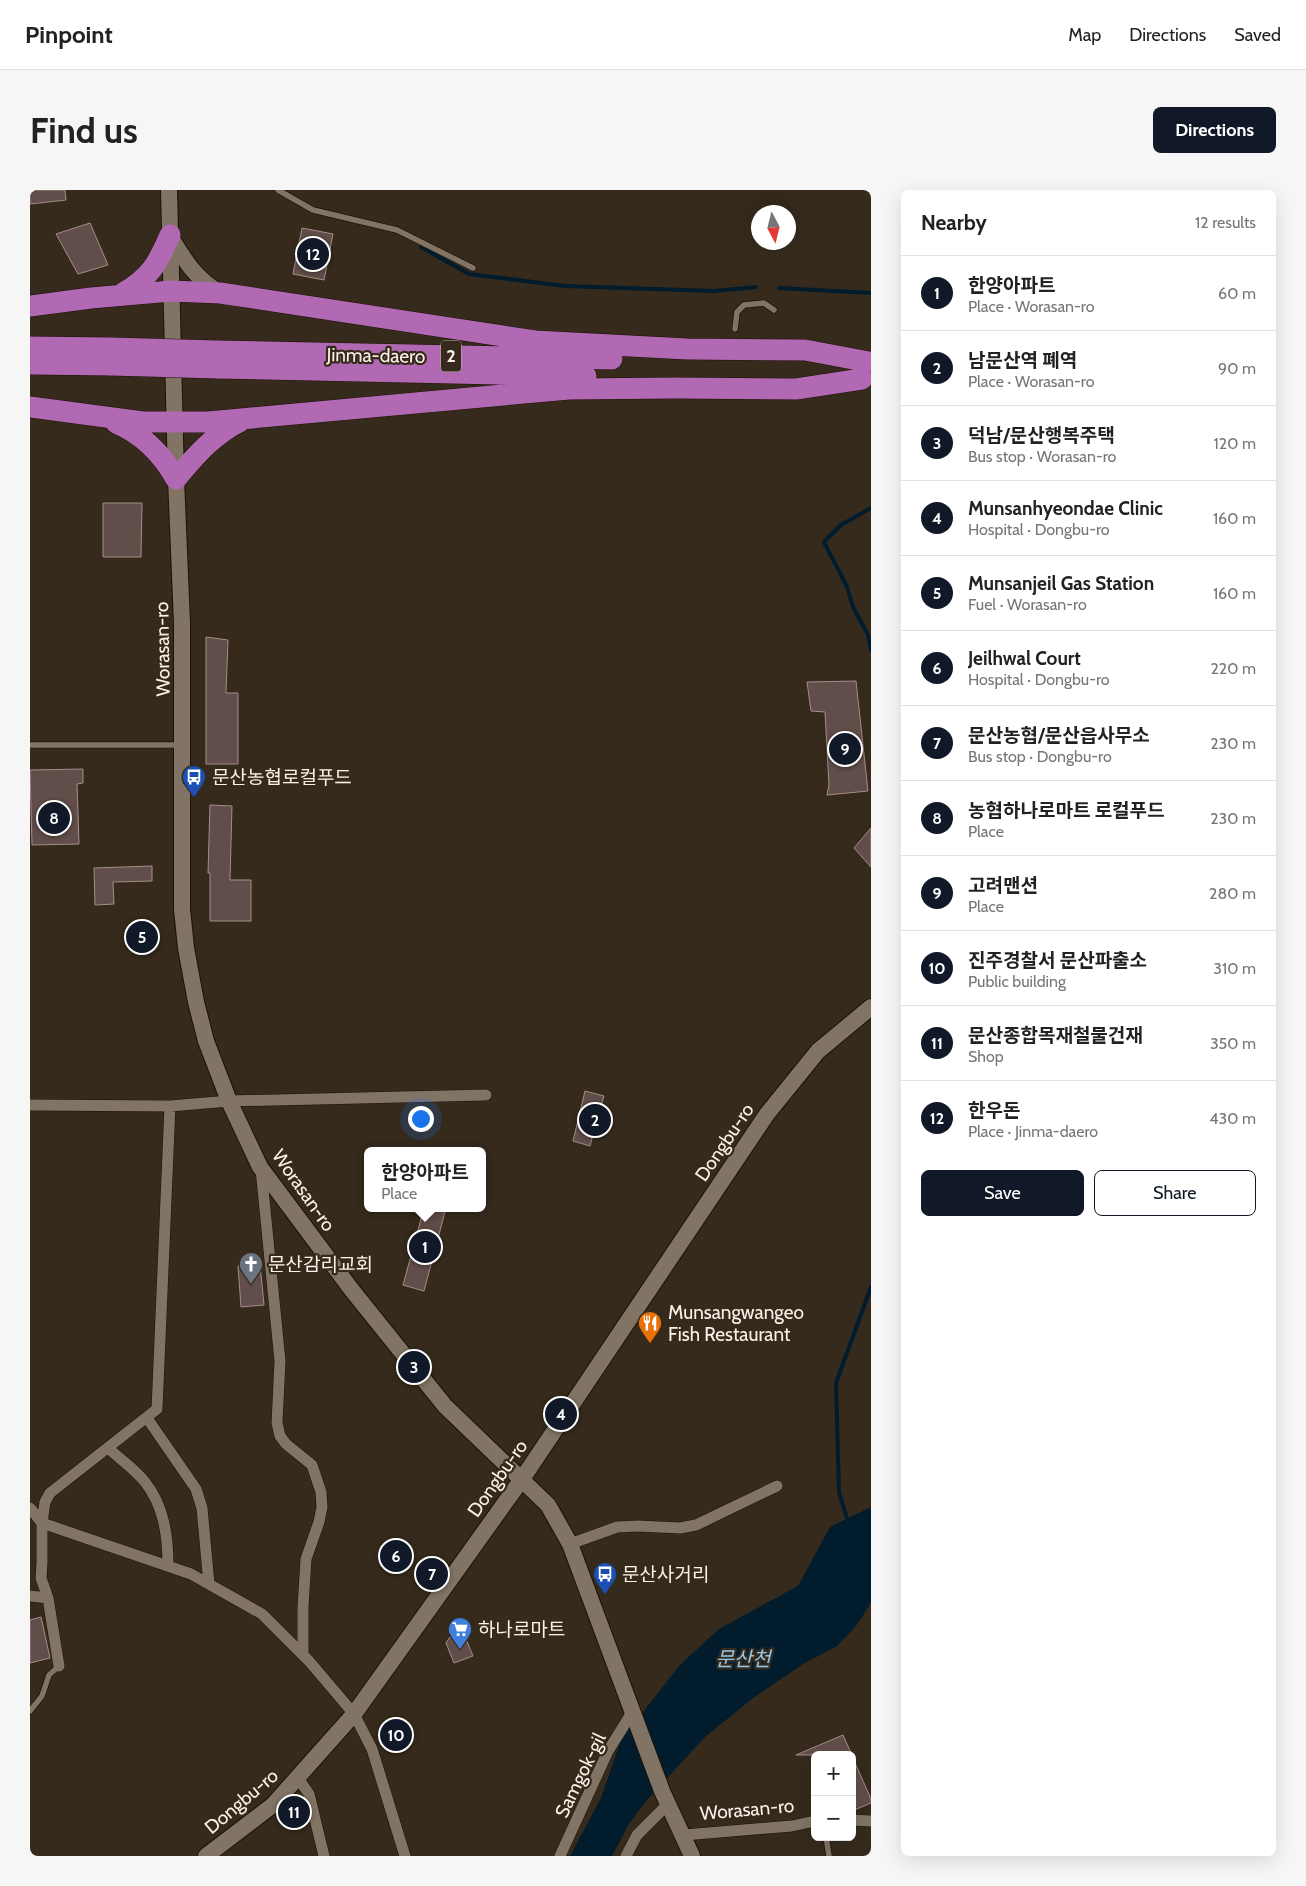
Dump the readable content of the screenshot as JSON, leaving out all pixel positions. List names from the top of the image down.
{
  "streets": {
    "highway": ["Jinma-daero", "2"],
    "main road": ["Worasan-ro", "Dongbu-ro"],
    "street": ["Samgok-gil"]
  },
  "crossings": [
    ["Jinma-daero", "2"],
    ["Worasan-ro", "Dongbu-ro"],
    ["Worasan-ro", "Samgok-gil"]
  ],
  "water": ["문산천"],
  "places": {
    "bus stop": ["문산농협로컬푸드", "문산사거리"],
    "church": ["문산감리교회"],
    "restaurant": ["Munsangwangeo Fish Restaurant"],
    "supermarket": ["하나로마트"]
  },
  "north": "bottom",
  "page": {
    "header": "Pinpoint",
    "nav": ["Map", "Directions", "Saved"],
    "buttons": [
      "Directions",
      ["Save", "Share"]
    ],
    "title": "Find us",
    "heading": ["Nearby", "12 results"],
    "pins": [
      "12",
      "9",
      "8",
      "5",
      "2",
      "1",
      "3",
      "4",
      "6",
      "7",
      "10",
      "11"
    ],
    "list": [
      {
        "mark": "1",
        "name": "한양아파트",
        "note": "Place · Worasan-ro",
        "value": "60 m"
      },
      {
        "mark": "2",
        "name": "남문산역 폐역",
        "note": "Place · Worasan-ro",
        "value": "90 m"
      },
      {
        "mark": "3",
        "name": "덕남/문산행복주택",
        "note": "Bus stop · Worasan-ro",
        "value": "120 m"
      },
      {
        "mark": "4",
        "name": "Munsanhyeondae Clinic",
        "note": "Hospital · Dongbu-ro",
        "value": "160 m"
      },
      {
        "mark": "5",
        "name": "Munsanjeil Gas Station",
        "note": "Fuel · Worasan-ro",
        "value": "160 m"
      },
      {
        "mark": "6",
        "name": "Jeilhwal Court",
        "note": "Hospital · Dongbu-ro",
        "value": "220 m"
      },
      {
        "mark": "7",
        "name": "문산농협/문산읍사무소",
        "note": "Bus stop · Dongbu-ro",
        "value": "230 m"
      },
      {
        "mark": "8",
        "name": "농협하나로마트 로컬푸드",
        "note": "Place",
        "value": "230 m"
      },
      {
        "mark": "9",
        "name": "고려맨션",
        "note": "Place",
        "value": "280 m"
      },
      {
        "mark": "10",
        "name": "진주경찰서 문산파출소",
        "note": "Public building",
        "value": "310 m"
      },
      {
        "mark": "11",
        "name": "문산종합목재철물건재",
        "note": "Shop",
        "value": "350 m"
      },
      {
        "mark": "12",
        "name": "한우돈",
        "note": "Place · Jinma-daero",
        "value": "430 m"
      }
    ],
    "popup": ["한양아파트", "Place"],
    "map_buttons": ["+", "−"]
  }
}
